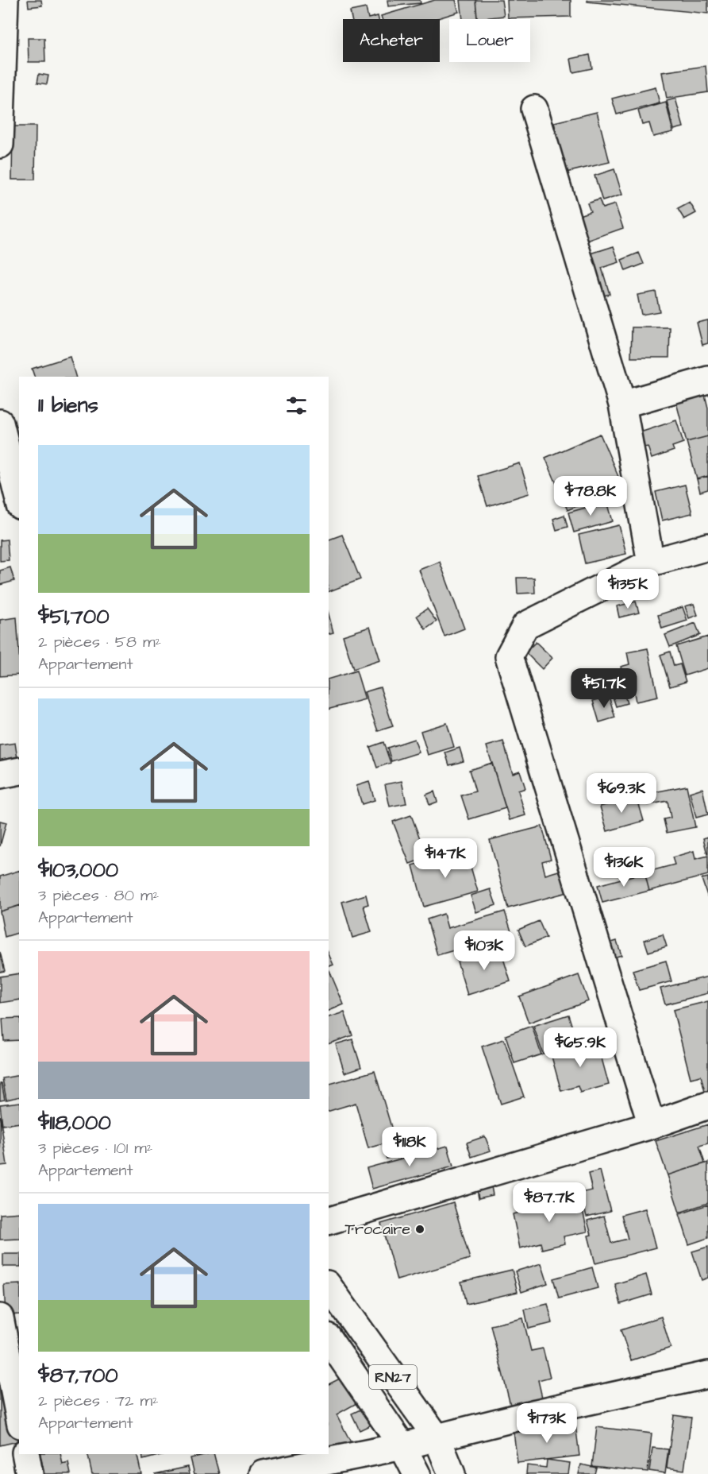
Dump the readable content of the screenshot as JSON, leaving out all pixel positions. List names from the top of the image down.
{
  "streets": {
    "street": ["RN27"]
  },
  "places": ["Trocaire"],
  "page": {
    "chip": ["Acheter", "Louer"],
    "heading": "11 biens",
    "list": [
      {
        "name": "$51,700",
        "note": "2 pièces · 58 m² · Appartement"
      },
      {
        "name": "$103,000",
        "note": "3 pièces · 80 m² · Appartement"
      },
      {
        "name": "$118,000",
        "note": "3 pièces · 101 m² · Appartement"
      },
      {
        "name": "$87,700",
        "note": "2 pièces · 72 m² · Appartement"
      }
    ],
    "price": [
      "$78.8K",
      "$135K",
      "$51.7K",
      "$69.3K",
      "$147K",
      "$136K",
      "$103K",
      "$65.9K",
      "$118K",
      "$87.7K",
      "$173K"
    ]
  }
}
